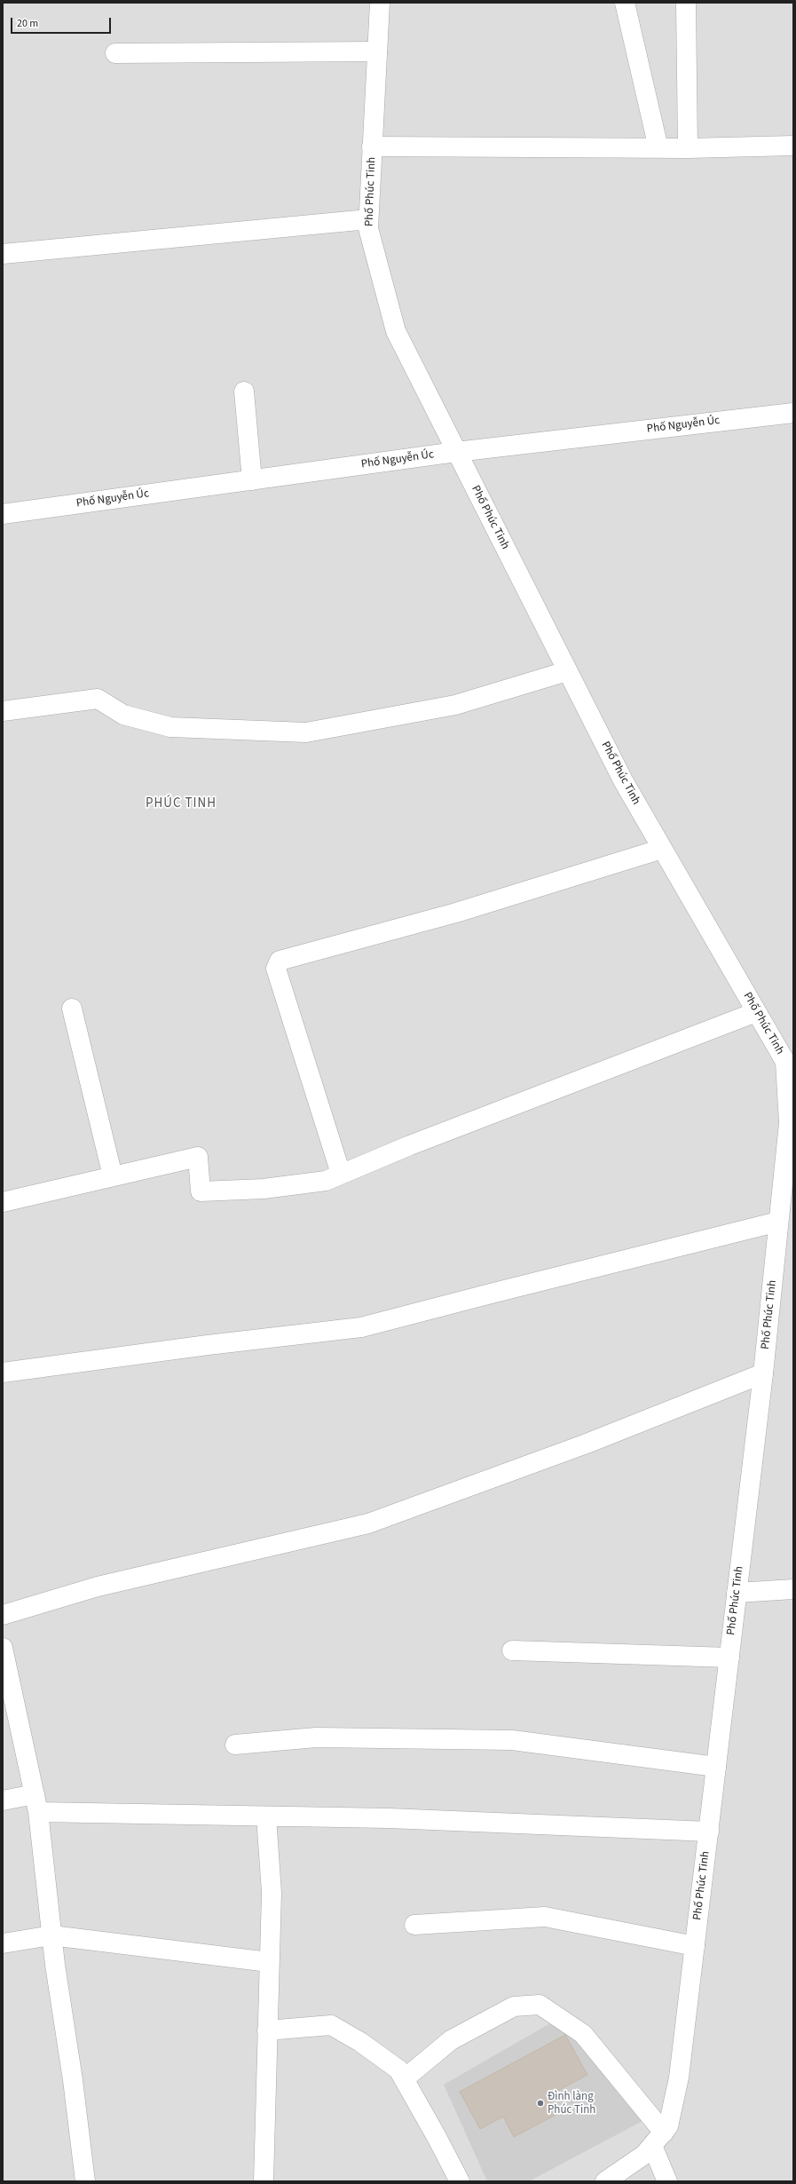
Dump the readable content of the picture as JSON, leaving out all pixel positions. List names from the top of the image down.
{
  "streets": {
    "street": ["Phố Phúc Tinh", "Phố Nguyễn Úc"]
  },
  "crossings": [
    ["Phố Phúc Tinh", "Phố Nguyễn Úc"]
  ],
  "districts": ["PHÚC TINH"],
  "places": ["Đình làng Phúc Tinh"],
  "scale_bar": "20 m"
}
